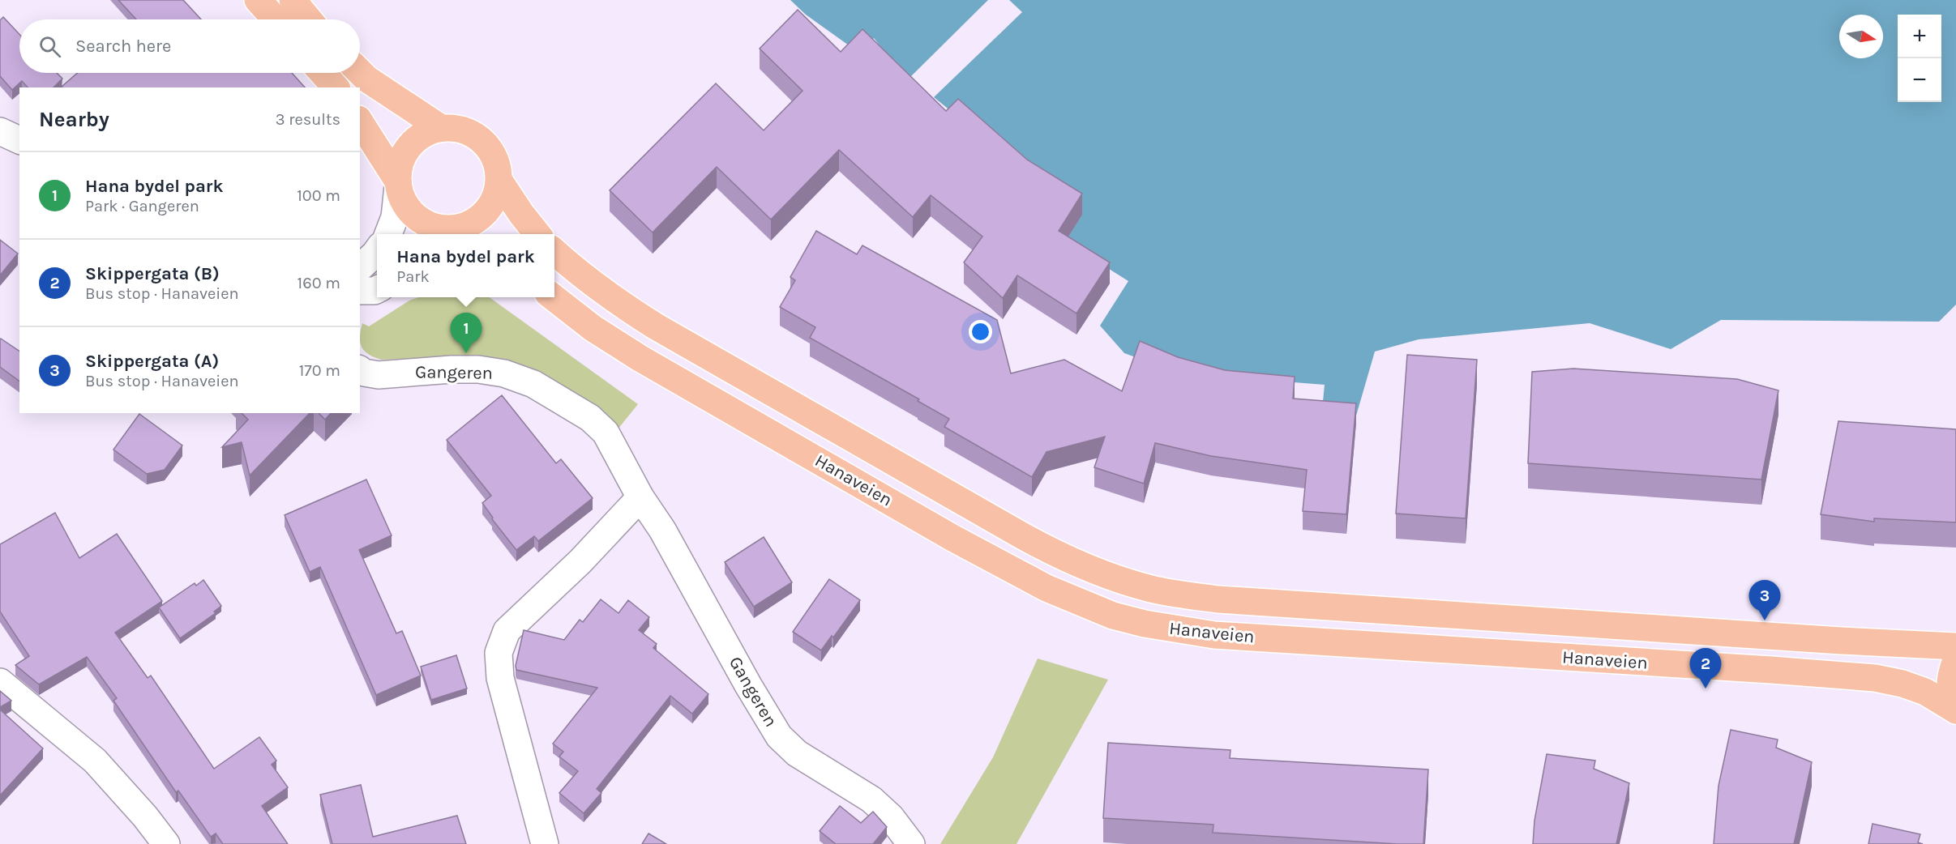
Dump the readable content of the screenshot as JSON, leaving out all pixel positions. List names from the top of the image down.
{
  "streets": {
    "main road": ["Hanaveien"],
    "street": ["Gangeren"]
  },
  "north": "right",
  "page": {
    "map_buttons": ["+", "−"],
    "search": "Search here",
    "heading": ["Nearby", "3 results"],
    "list": [
      {
        "mark": "1",
        "name": "Hana bydel park",
        "note": "Park · Gangeren",
        "value": "100 m"
      },
      {
        "mark": "2",
        "name": "Skippergata (B)",
        "note": "Bus stop · Hanaveien",
        "value": "160 m"
      },
      {
        "mark": "3",
        "name": "Skippergata (A)",
        "note": "Bus stop · Hanaveien",
        "value": "170 m"
      }
    ],
    "popup": ["Hana bydel park", "Park"],
    "pins": ["1", "3", "2"]
  }
}
